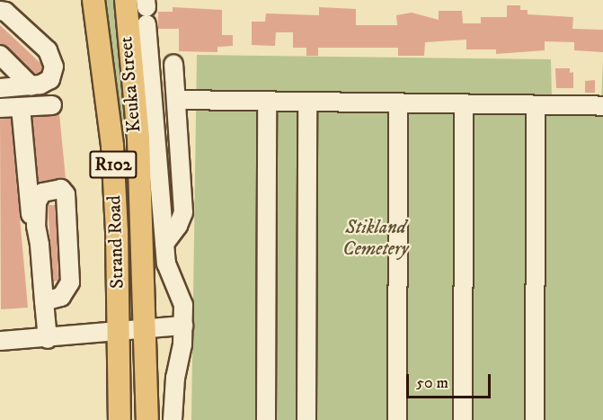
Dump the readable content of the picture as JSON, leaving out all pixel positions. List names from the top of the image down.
{
  "streets": {
    "main road": ["R102", "Strand Road"],
    "street": ["Keuka Street"]
  },
  "crossings": [
    ["Keuka Street", "Strand Road"]
  ],
  "parks": ["Stikland Cemetery"],
  "scale_bar": "50 m"
}
